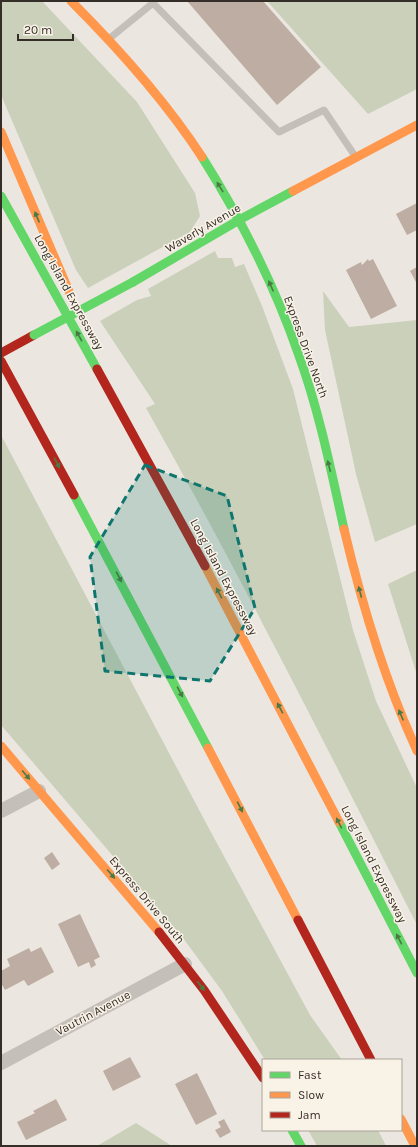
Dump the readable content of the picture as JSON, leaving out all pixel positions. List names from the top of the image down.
{
  "streets": {
    "main road": [
      "Waverly Avenue",
      "Long Island Expressway",
      "Express Drive North",
      "Express Drive South"
    ],
    "street": ["Vautrin Avenue"]
  },
  "crossings": [
    ["Waverly Avenue", "Express Drive North"],
    ["Express Drive South", "Vautrin Avenue"]
  ],
  "one_way": ["Express Drive North", "Express Drive South"],
  "legend": ["Fast", "Slow", "Jam"],
  "scale_bar": "20 m"
}
